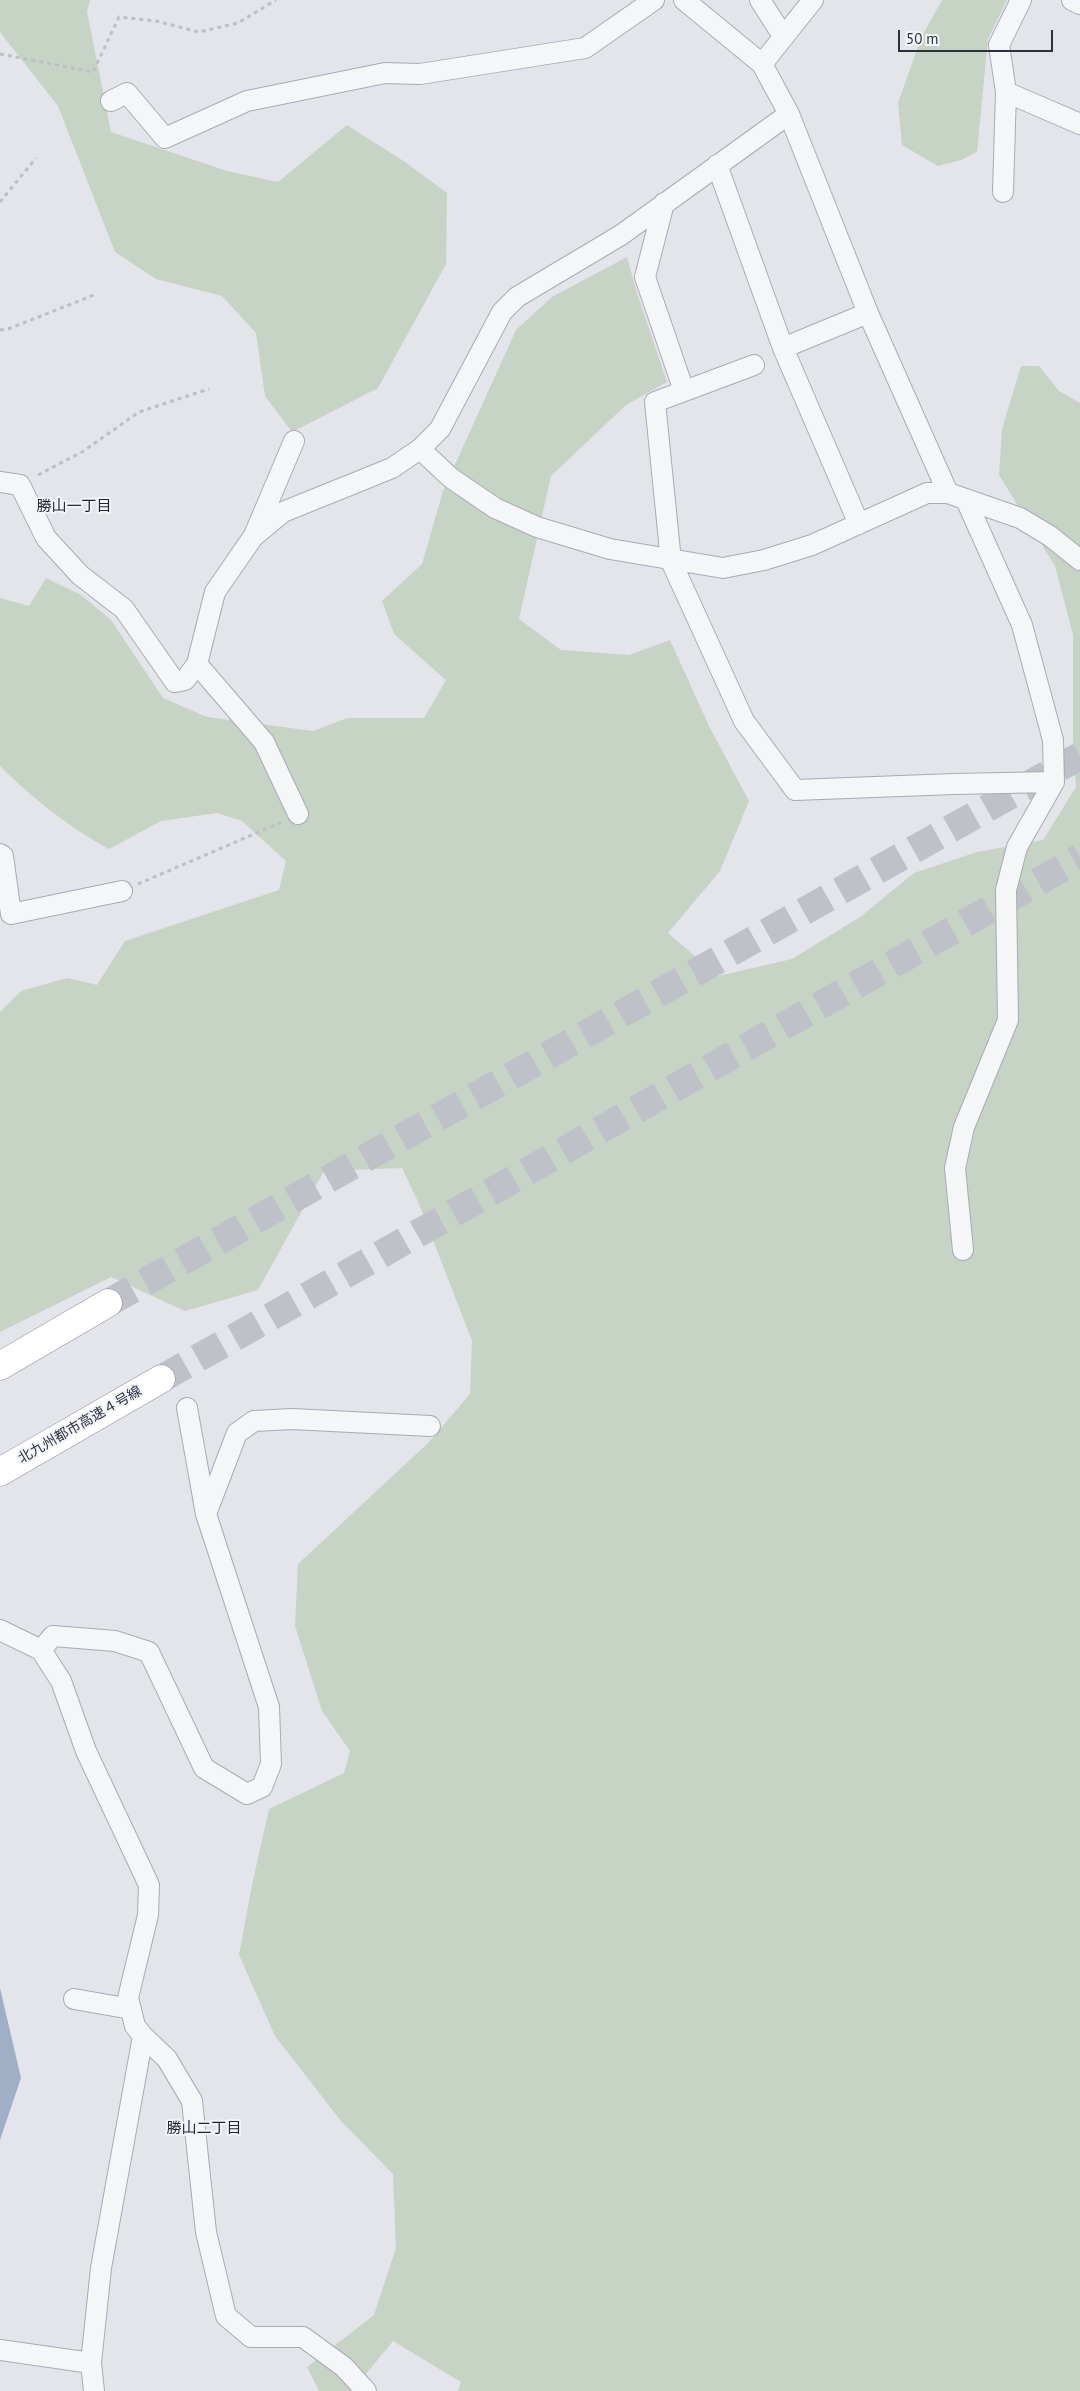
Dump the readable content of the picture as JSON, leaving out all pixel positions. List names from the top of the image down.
{
  "streets": {
    "highway": ["北九州都市高速４号線"]
  },
  "districts": ["勝山一丁目", "勝山二丁目"],
  "scale_bar": "50 m"
}
